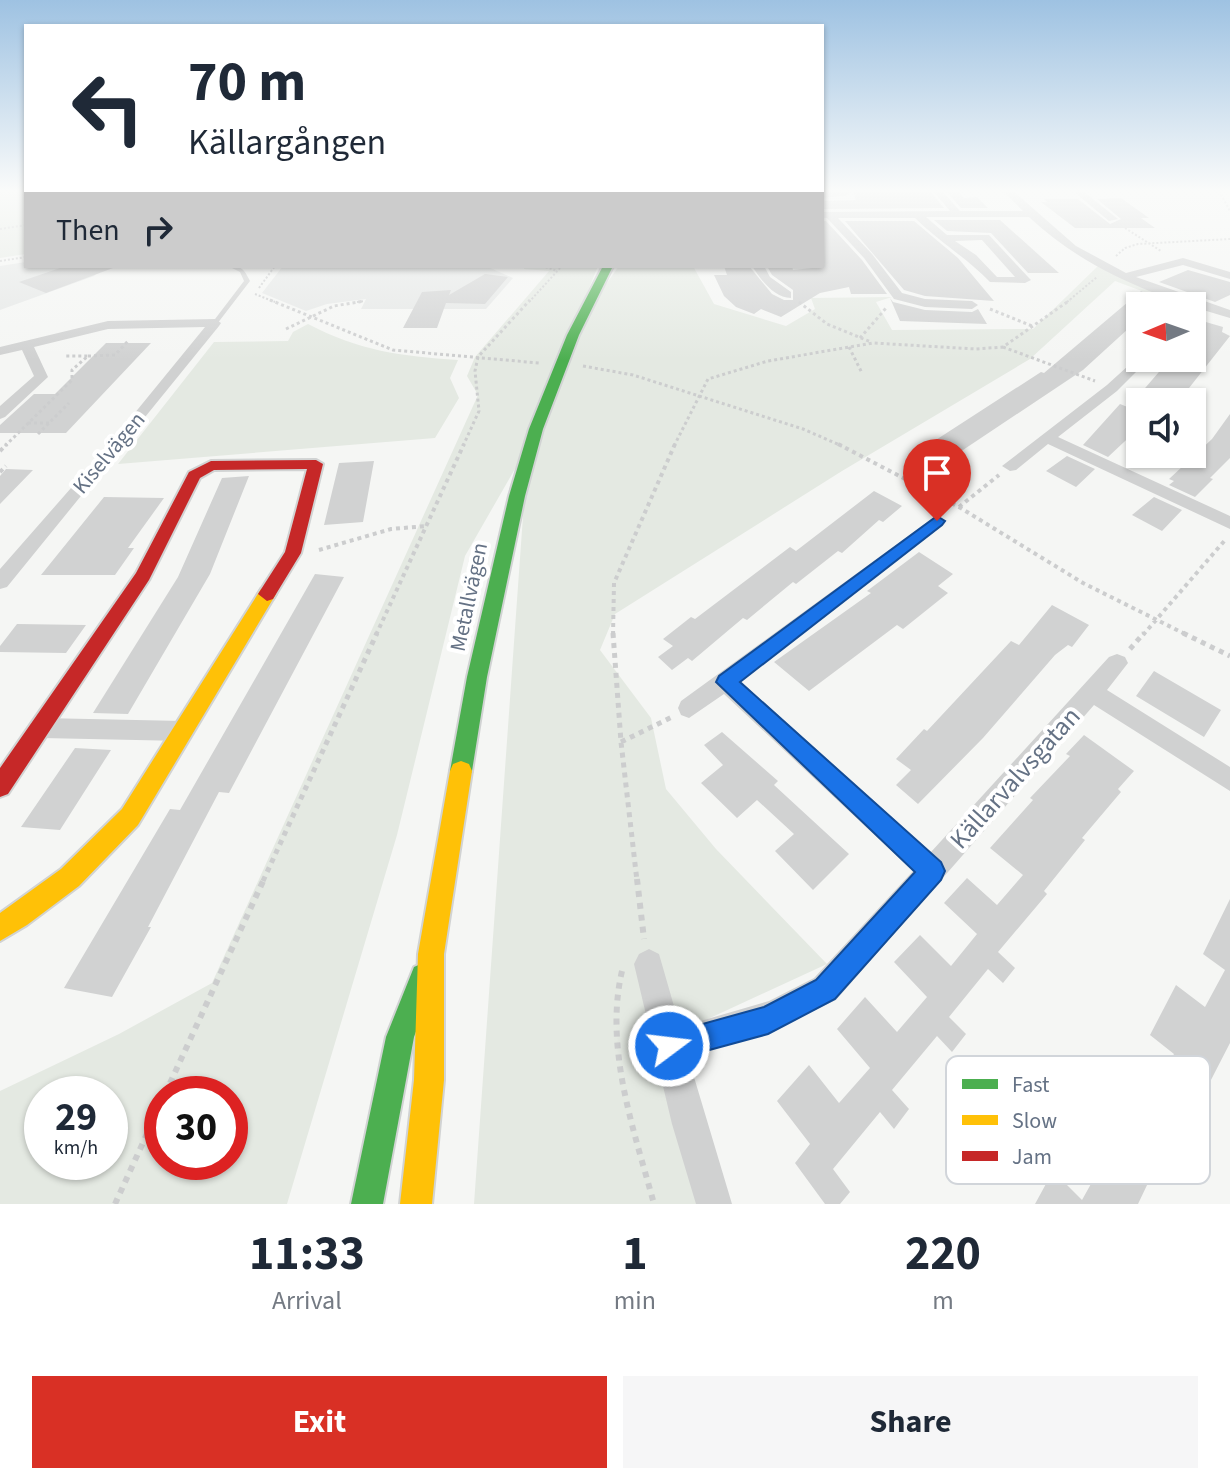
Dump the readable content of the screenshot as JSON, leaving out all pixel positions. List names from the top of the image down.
{
  "streets": {
    "main road": ["Metallvägen"],
    "street": ["Kiselvägen", "Källarvalvsgatan"]
  },
  "legend": ["Fast", "Slow", "Jam"],
  "north": "left",
  "page": {
    "turn": ["70 m", "Källargången"],
    "then": "Then",
    "speed": "29 km/h",
    "limit": "30",
    "eta": [
      "11:33",
      "Arrival",
      "1",
      "min",
      "220",
      "m"
    ],
    "buttons": ["Exit", "Share"]
  }
}
